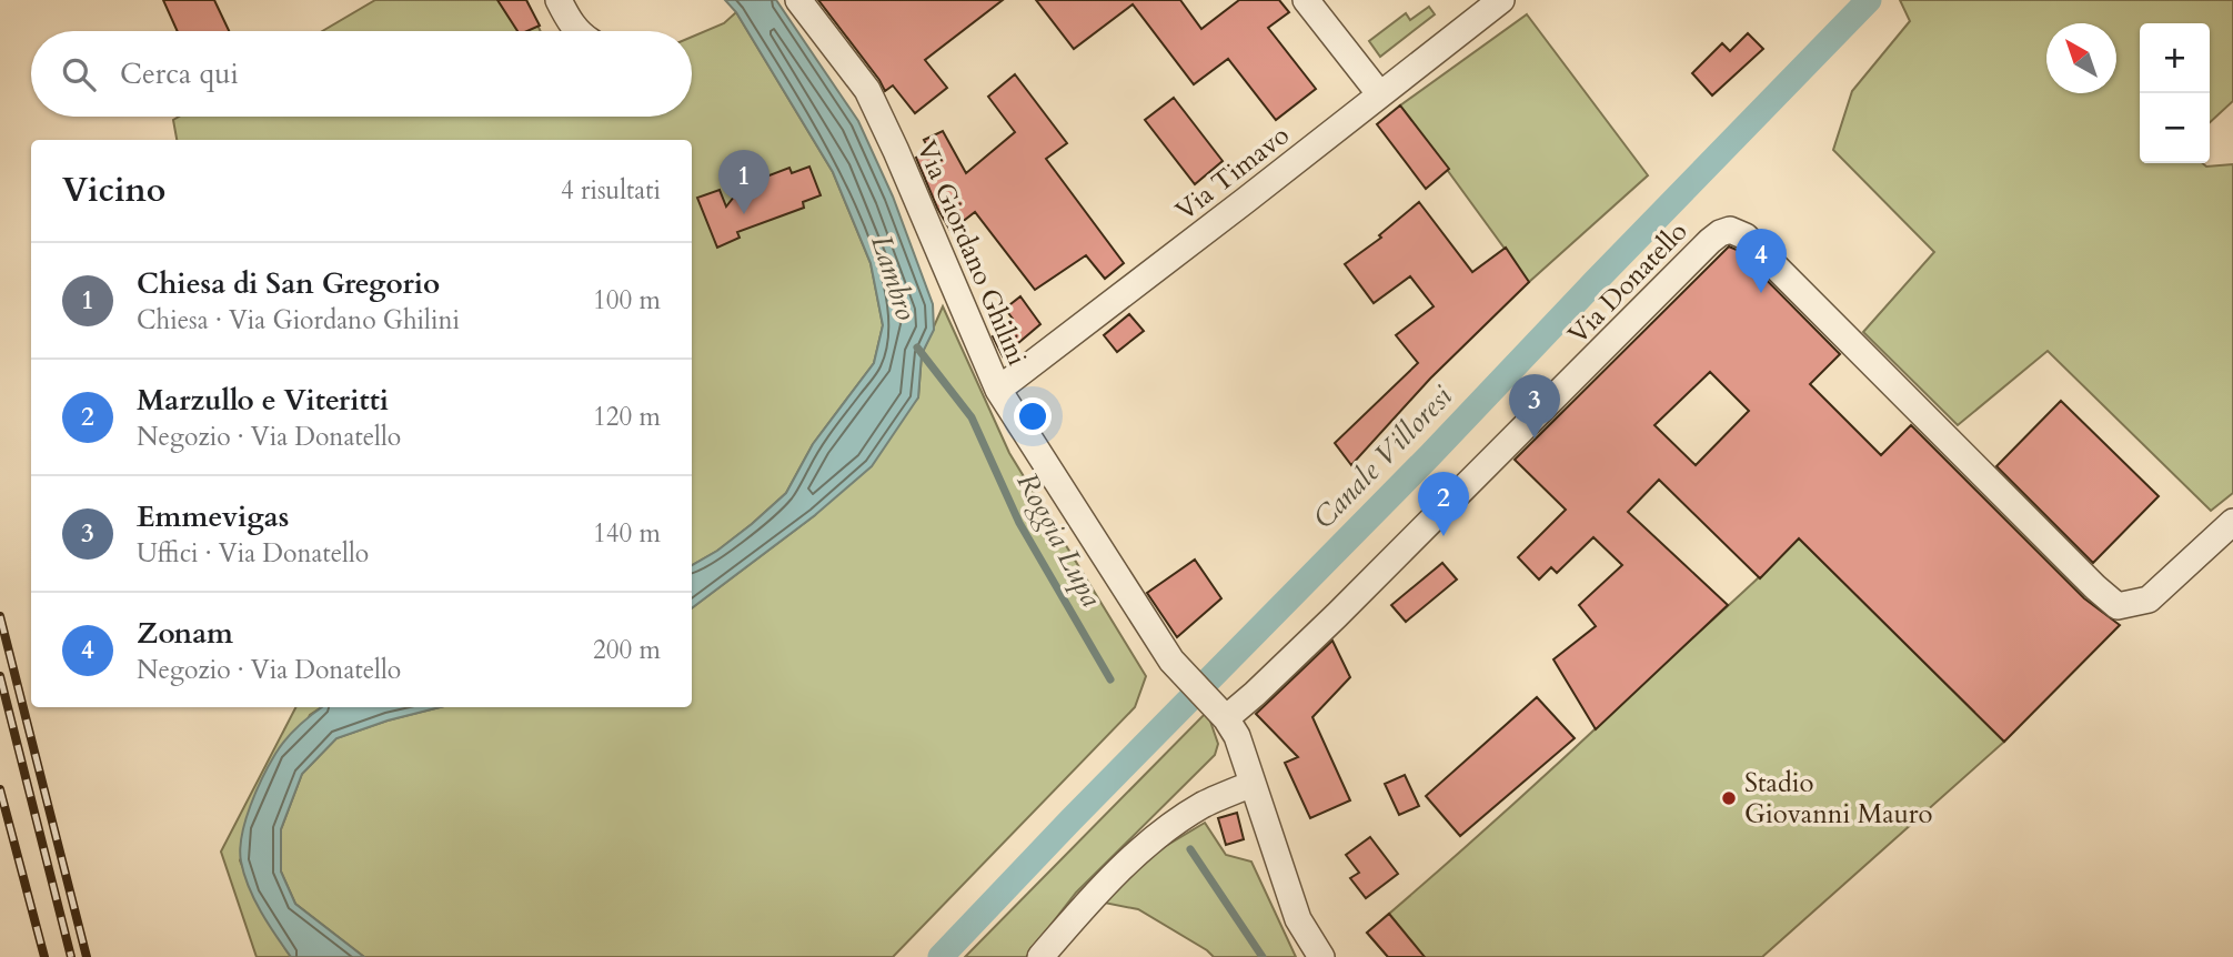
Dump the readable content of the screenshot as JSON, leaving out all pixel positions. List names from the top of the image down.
{
  "streets": {
    "street": ["Via Timavo", "Via Giordano Ghilini", "Via Donatello"]
  },
  "crossings": [
    ["Via Timavo", "Via Giordano Ghilini"],
    ["Via Giordano Ghilini", "Via Donatello"]
  ],
  "water": ["Lambro", "Canale Villoresi", "Roggia Lupa"],
  "places": ["Stadio Giovanni Mauro"],
  "north": "top left",
  "page": {
    "map_buttons": ["+", "−"],
    "search": "Cerca qui",
    "heading": ["Vicino", "4 risultati"],
    "pins": [
      "1",
      "4",
      "3",
      "2"
    ],
    "list": [
      {
        "mark": "1",
        "name": "Chiesa di San Gregorio",
        "note": "Chiesa · Via Giordano Ghilini",
        "value": "100 m"
      },
      {
        "mark": "2",
        "name": "Marzullo e Viteritti",
        "note": "Negozio · Via Donatello",
        "value": "120 m"
      },
      {
        "mark": "3",
        "name": "Emmevigas",
        "note": "Uffici · Via Donatello",
        "value": "140 m"
      },
      {
        "mark": "4",
        "name": "Zonam",
        "note": "Negozio · Via Donatello",
        "value": "200 m"
      }
    ]
  }
}
